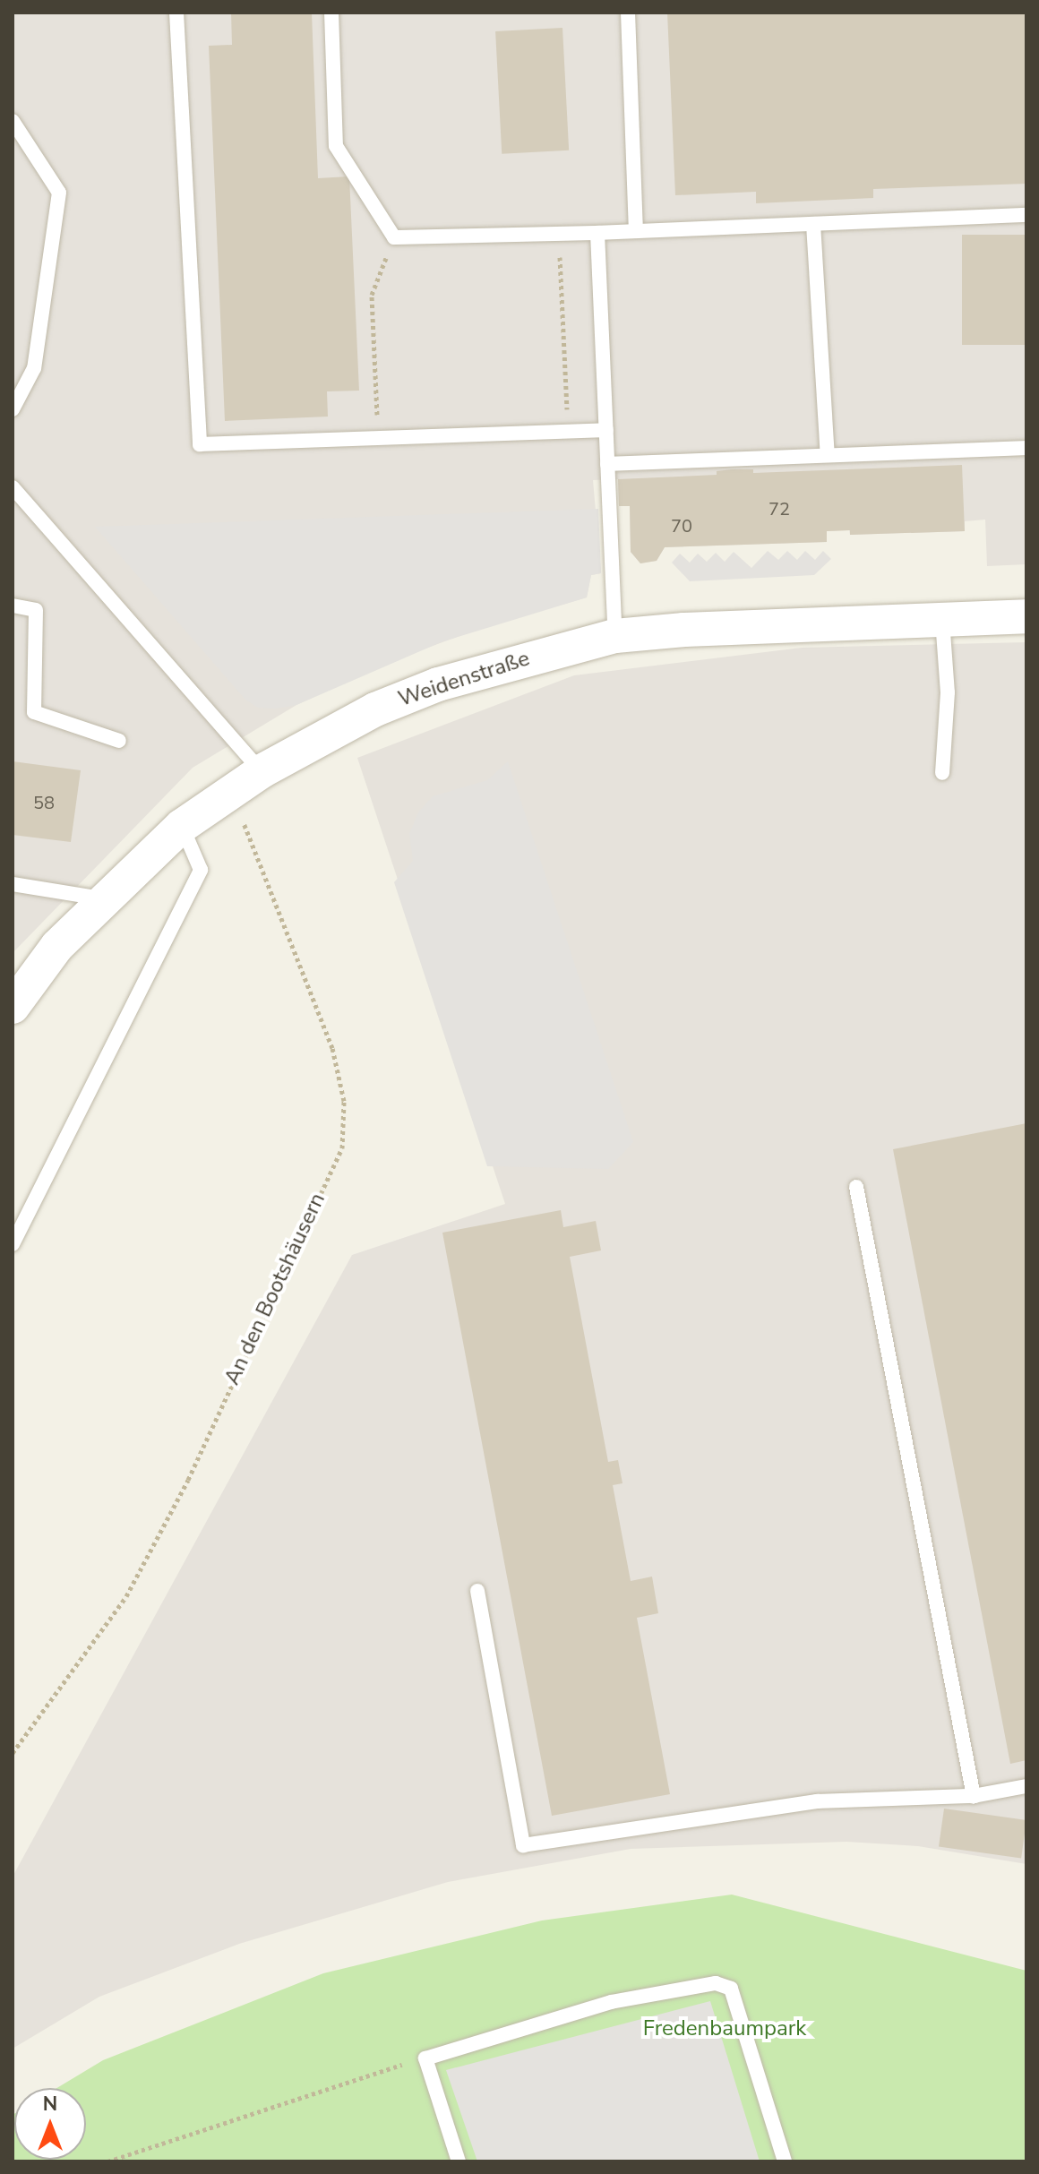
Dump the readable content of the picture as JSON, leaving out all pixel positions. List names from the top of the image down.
{
  "streets": {
    "street": ["Weidenstraße"],
    "path": ["An den Bootshäusern"]
  },
  "crossings": [
    ["Weidenstraße", "An den Bootshäusern"]
  ],
  "parks": ["Fredenbaumpark"],
  "house_numbers": ["72", "70", "58"],
  "north": "top"
}
